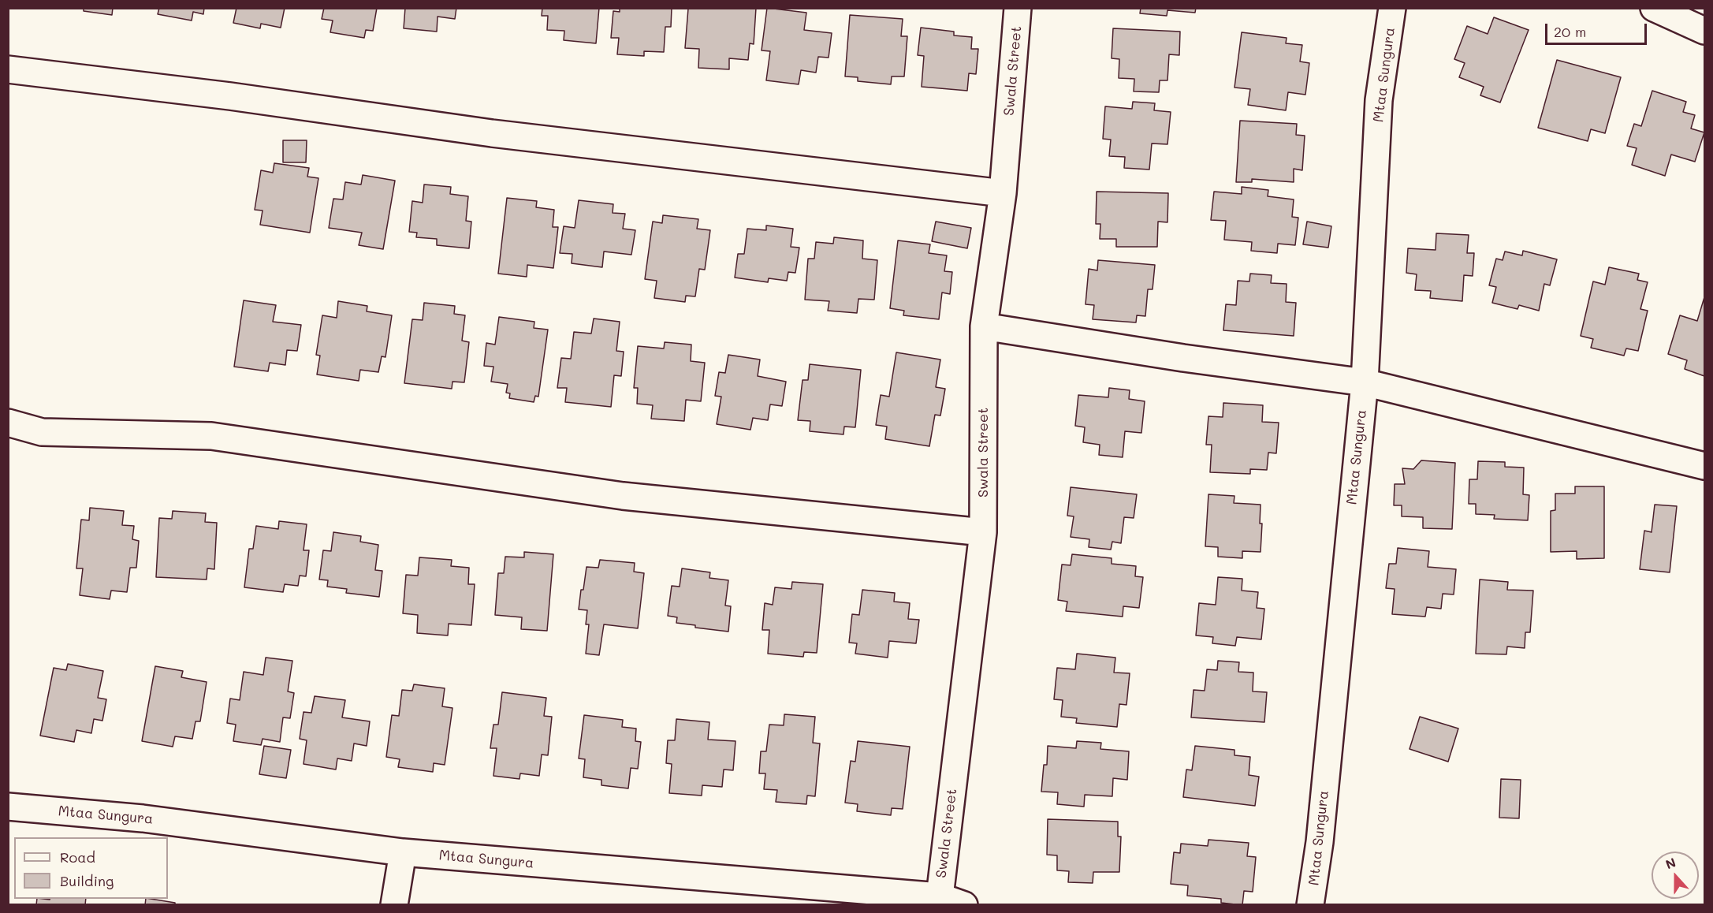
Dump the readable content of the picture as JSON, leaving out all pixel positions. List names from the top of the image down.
{
  "streets": {
    "street": ["Swala Street", "Mtaa Sungura"]
  },
  "crossings": [
    ["Swala Street", "Mtaa Sungura"]
  ],
  "legend": ["Road", "Building"],
  "scale_bar": "20 m",
  "north": "top"
}
